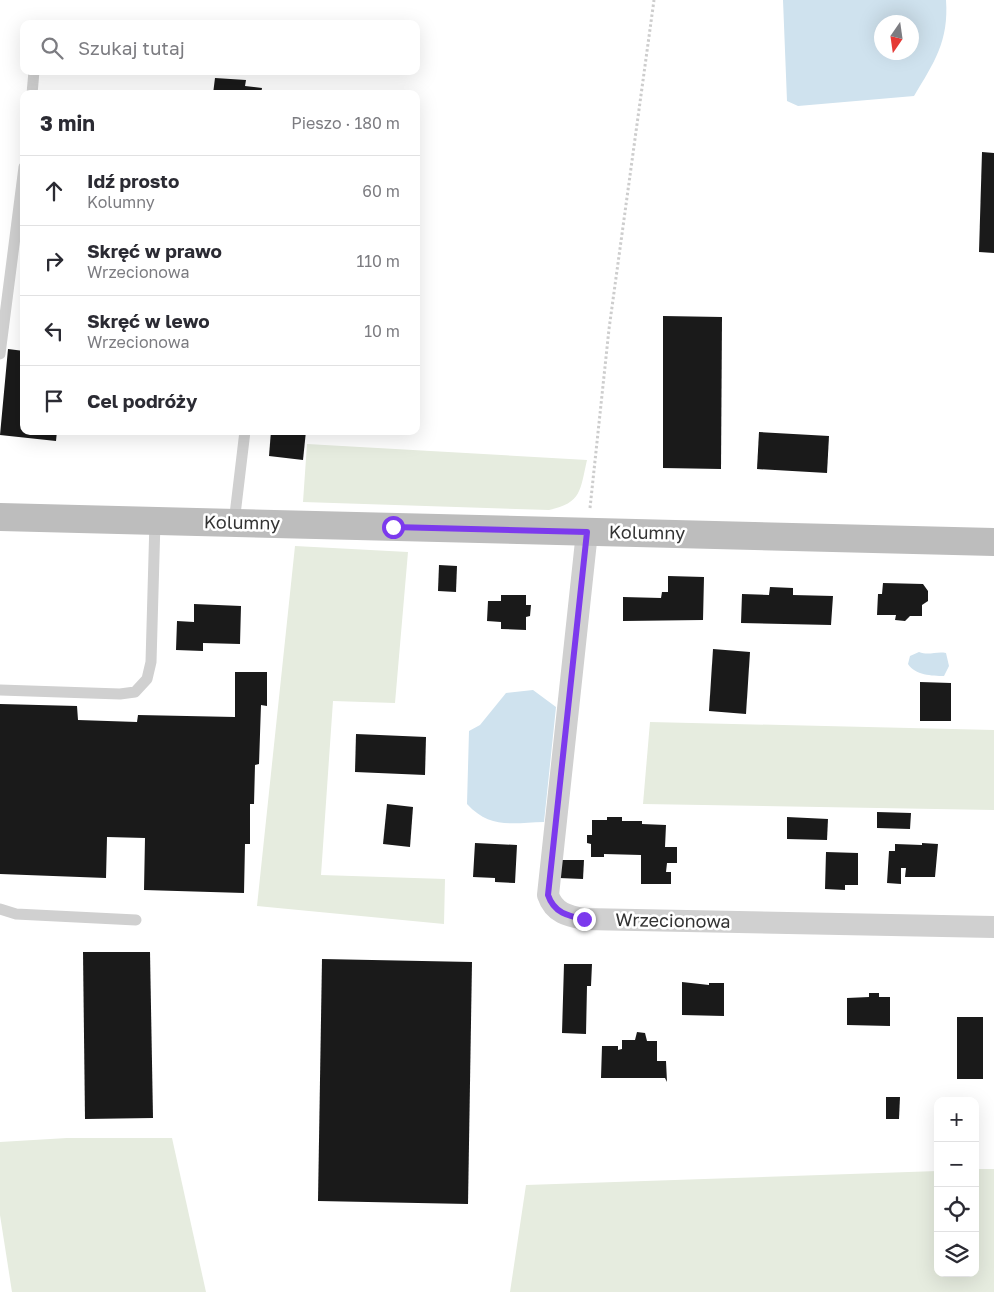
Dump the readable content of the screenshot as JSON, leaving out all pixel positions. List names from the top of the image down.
{
  "streets": {
    "street": ["Kolumny", "Wrzecionowa"]
  },
  "crossings": [
    ["Kolumny", "Wrzecionowa"]
  ],
  "north": "bottom",
  "page": {
    "search": "Szukaj tutaj",
    "heading": ["3 min", "Pieszo · 180 m"],
    "list": [
      ["Idź prosto", "Kolumny", "60 m"],
      ["Skręć w prawo", "Wrzecionowa", "110 m"],
      ["Skręć w lewo", "Wrzecionowa", "10 m"],
      "Cel podróży"
    ],
    "map_buttons": ["+", "−"]
  }
}
